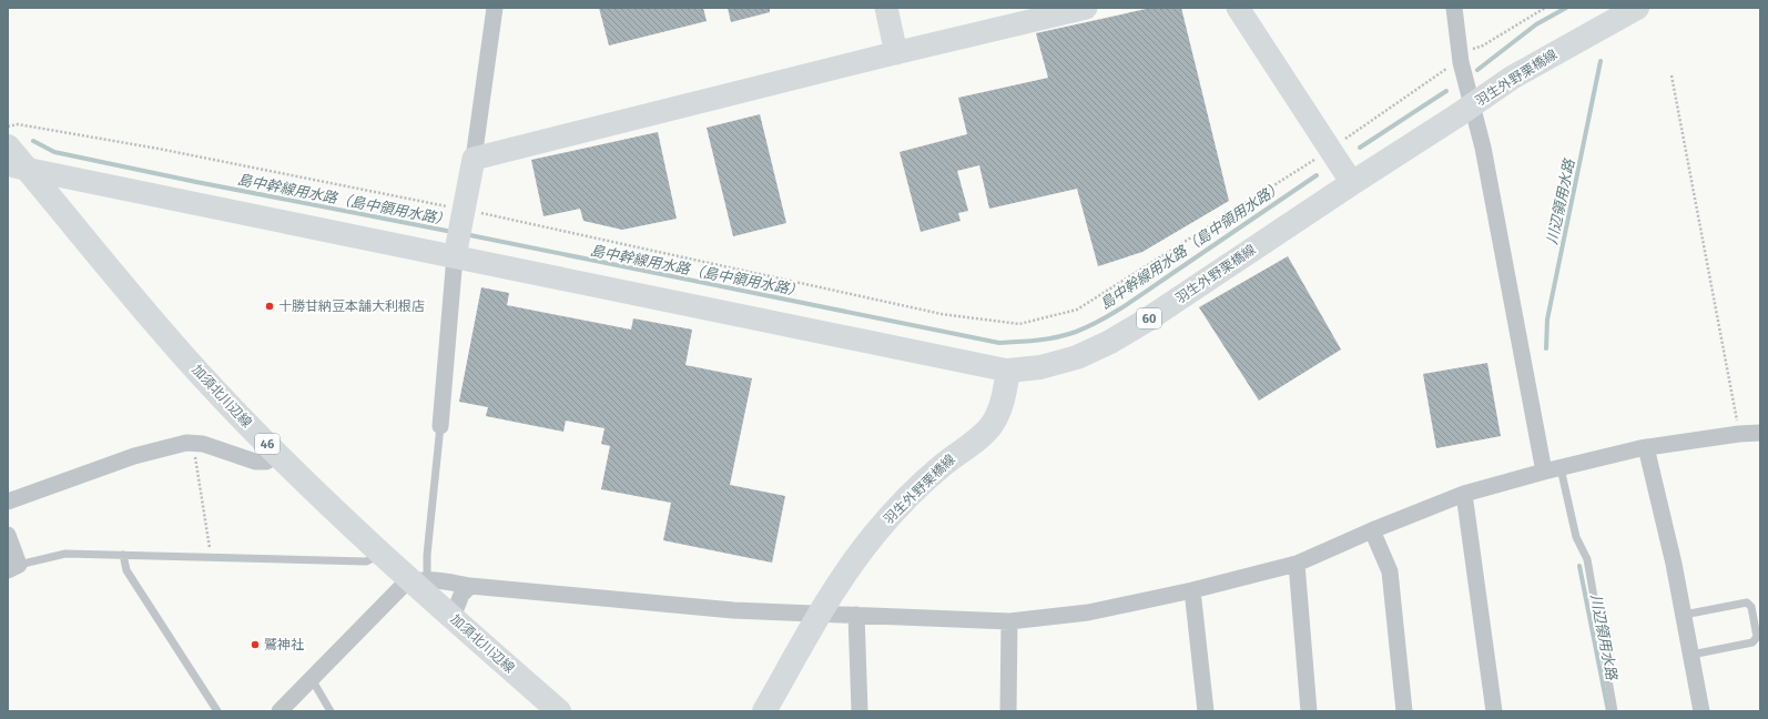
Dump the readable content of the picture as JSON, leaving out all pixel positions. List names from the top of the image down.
{
  "streets": {
    "main road": [
      "羽生外野栗橋線",
      "60",
      "加須北川辺線",
      "46"
    ]
  },
  "water": ["島中幹線用水路（島中領用水路）", "川辺領用水路"],
  "places": ["十勝甘納豆本舗大利根店", "鷲神社"]
}
